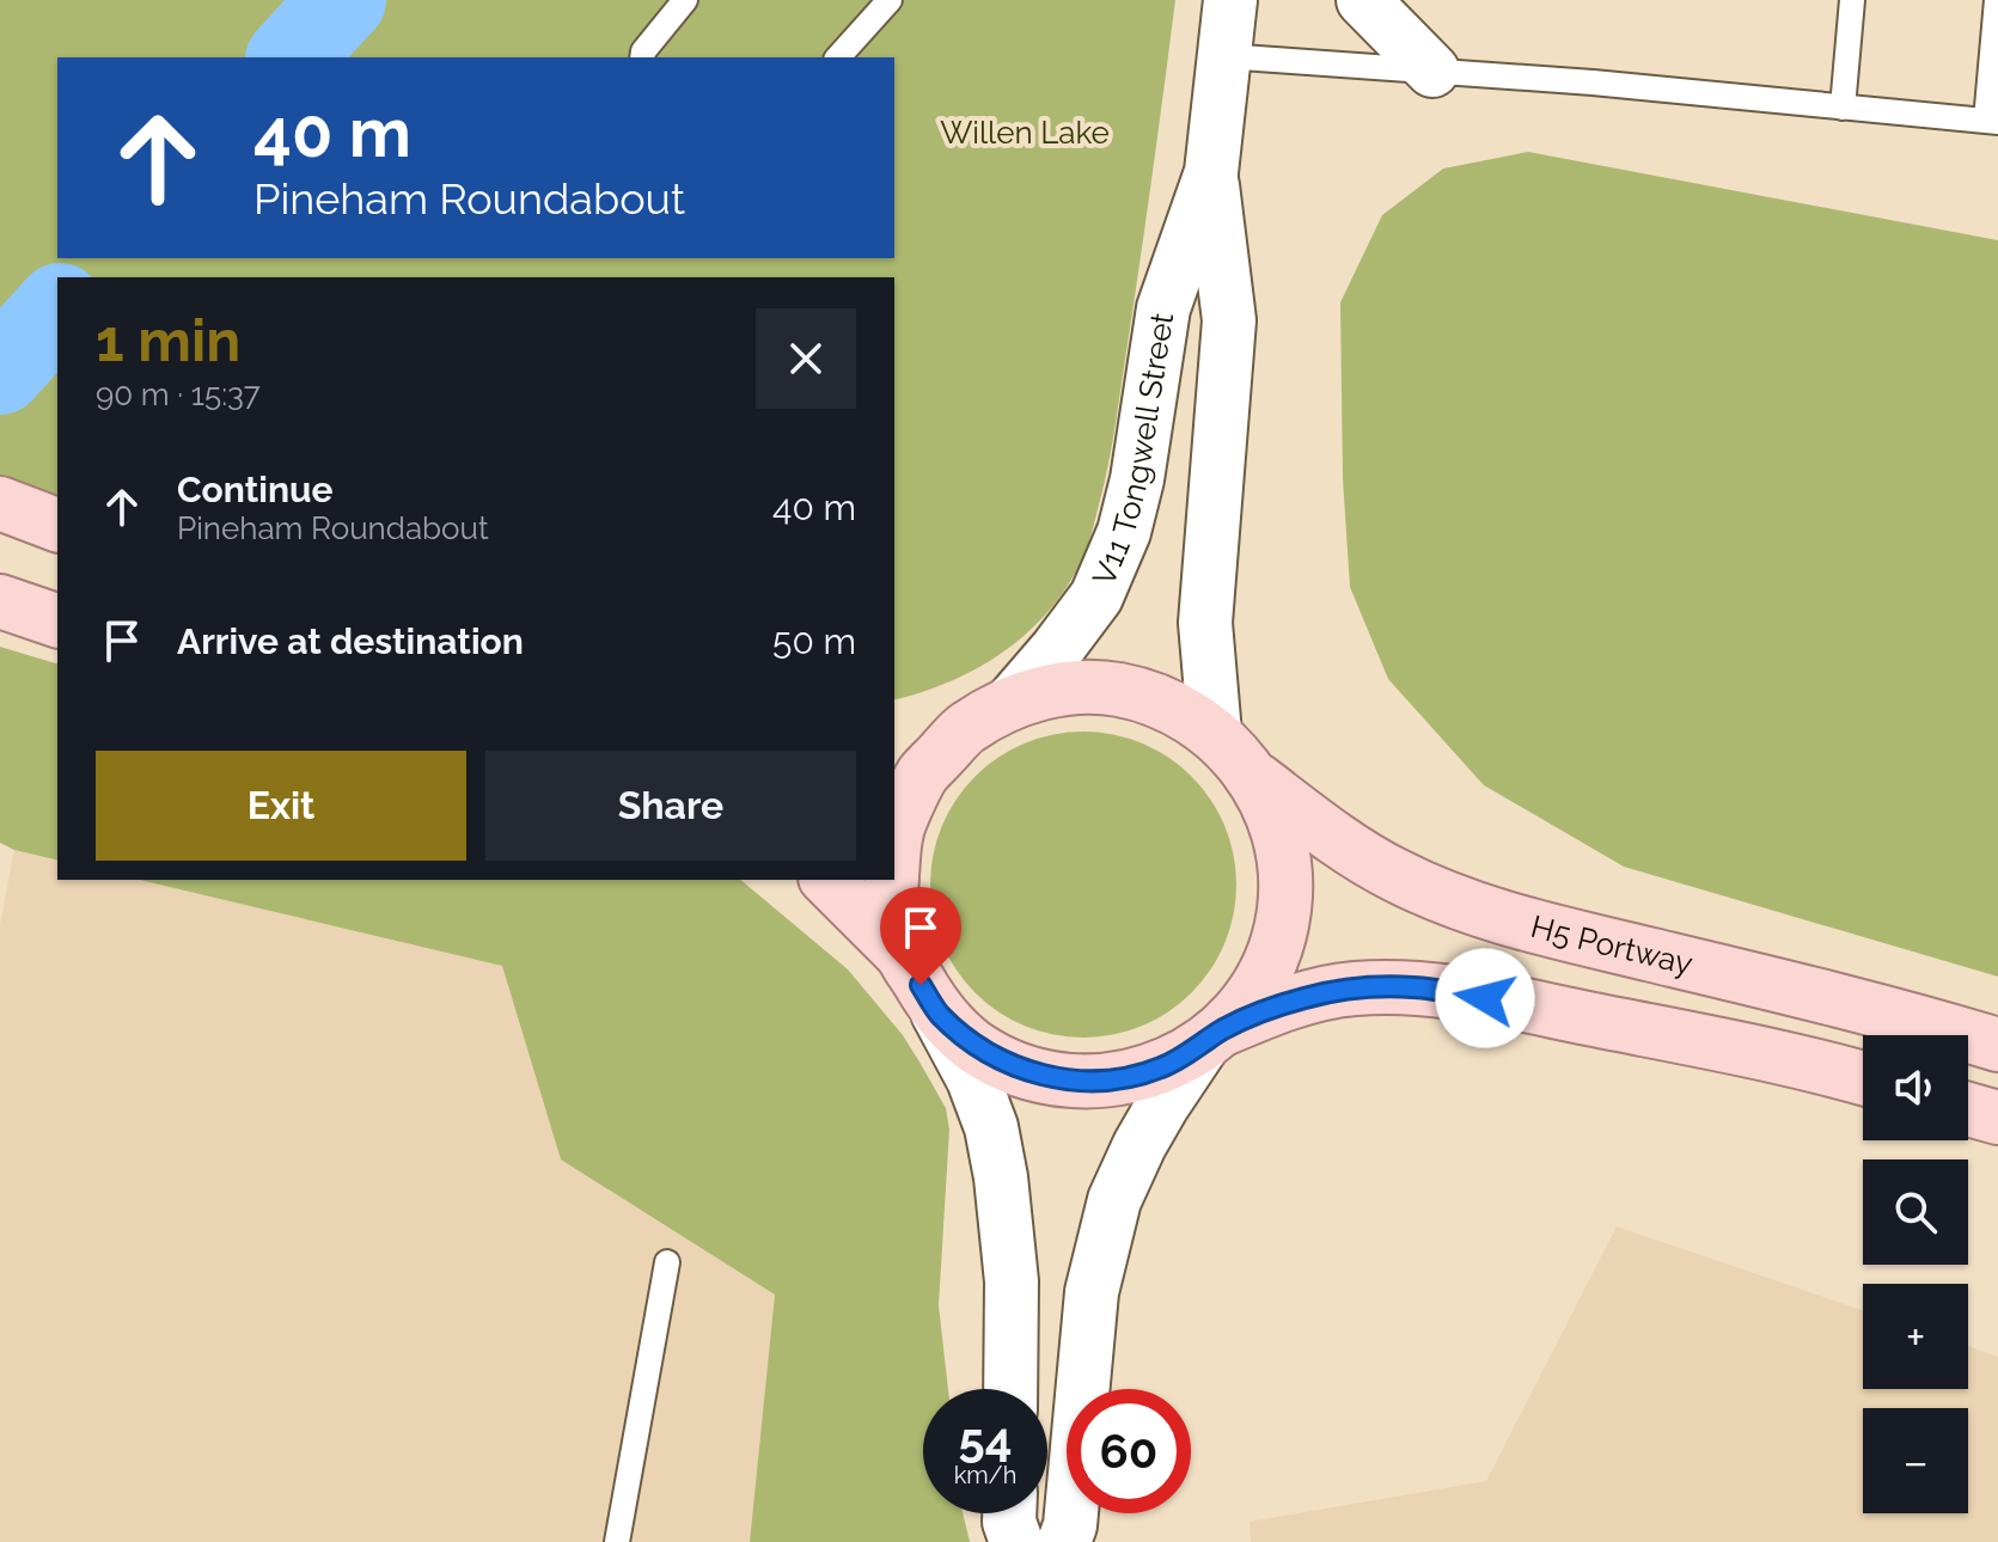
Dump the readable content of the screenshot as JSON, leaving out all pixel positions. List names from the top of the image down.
{
  "streets": {
    "main road": ["H5 Portway"],
    "street": ["V11 Tongwell Street"]
  },
  "parks": ["Willen Lake"],
  "page": {
    "turn": ["40 m", "Pineham Roundabout"],
    "heading": ["1 min", "90 m · 15:37"],
    "list": [
      {
        "name": "Continue",
        "note": "Pineham Roundabout",
        "value": "40 m"
      },
      {
        "name": "Arrive at destination",
        "value": "50 m"
      }
    ],
    "buttons": ["Exit", "Share"],
    "map_buttons": ["+", "−"],
    "speed": "54 km/h",
    "limit": "60"
  }
}
